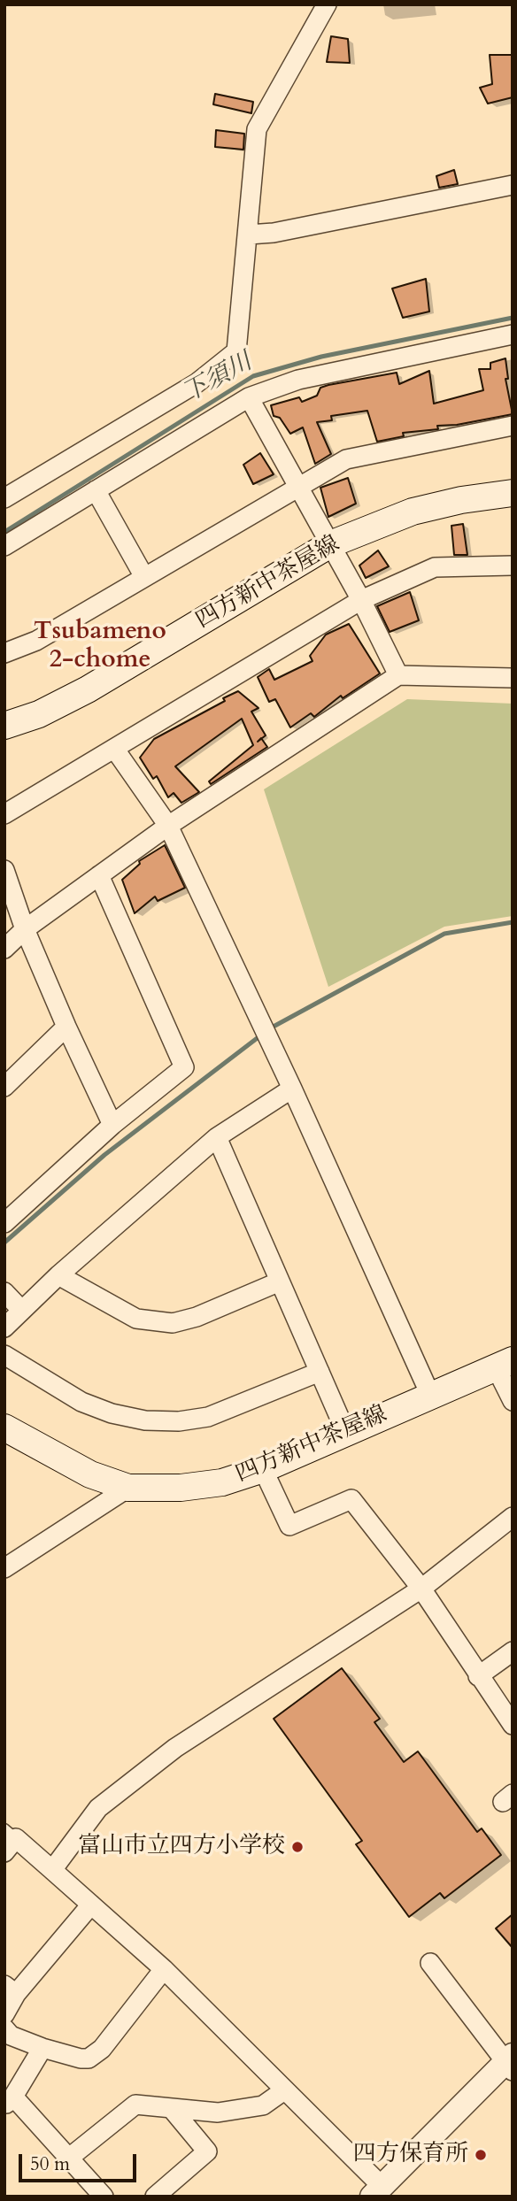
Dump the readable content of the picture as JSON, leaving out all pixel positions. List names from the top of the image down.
{
  "streets": {
    "main road": ["四方新中茶屋線"]
  },
  "districts": ["Tsubameno 2-chome"],
  "water": ["下須川"],
  "places": ["富山市立四方小学校", "四方保育所"],
  "scale_bar": "50 m"
}
